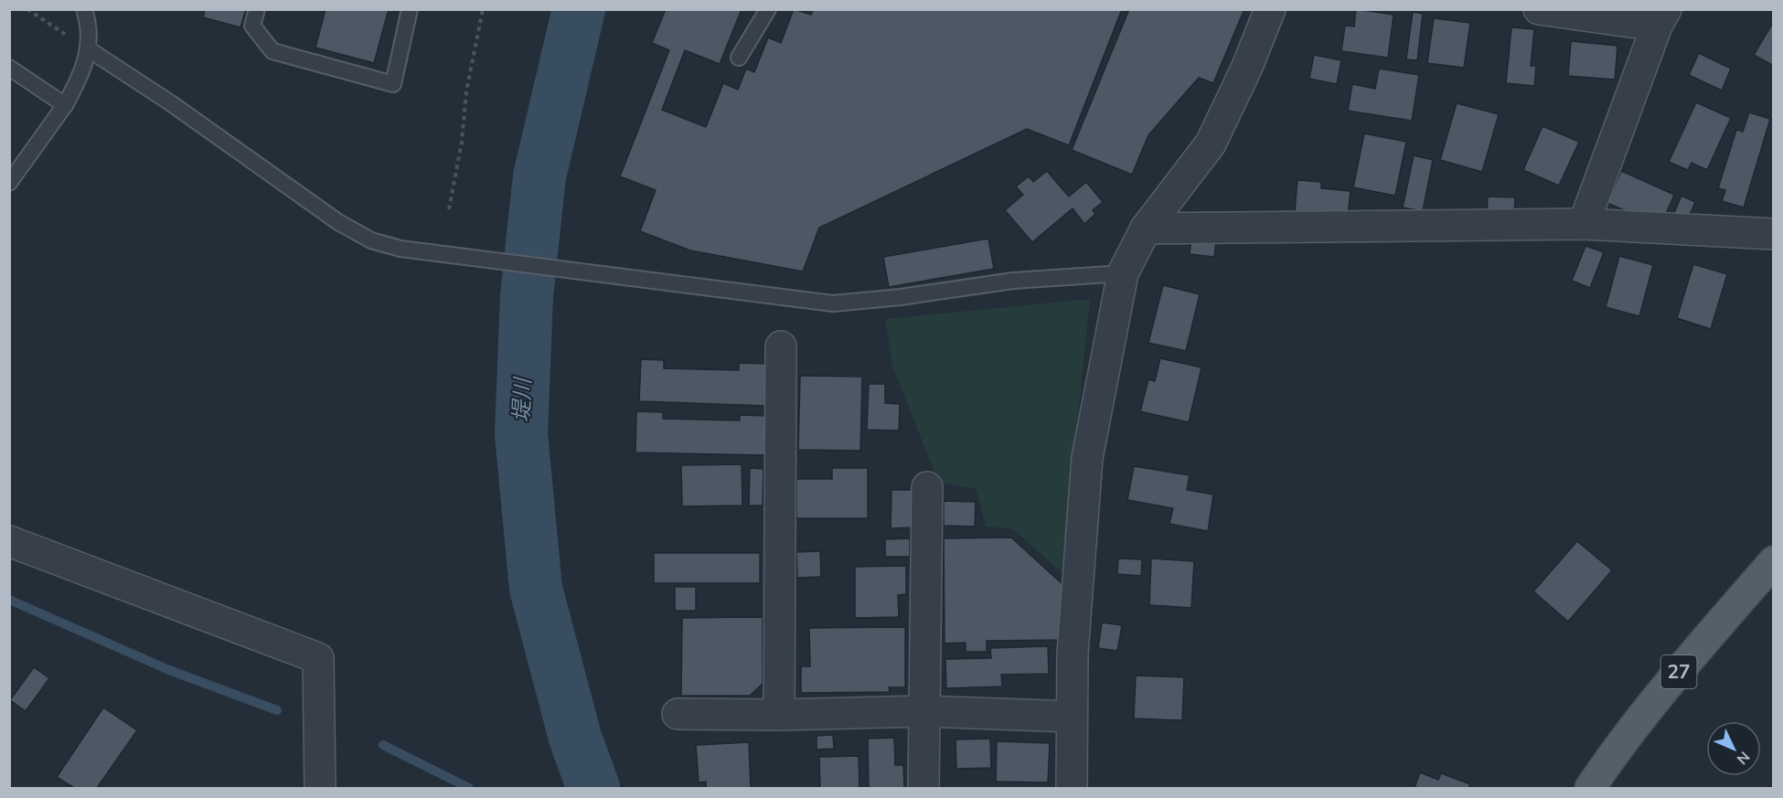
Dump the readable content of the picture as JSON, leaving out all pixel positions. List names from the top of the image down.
{
  "streets": {
    "main road": ["27"]
  },
  "water": ["堤川"],
  "north": "bottom right"
}
